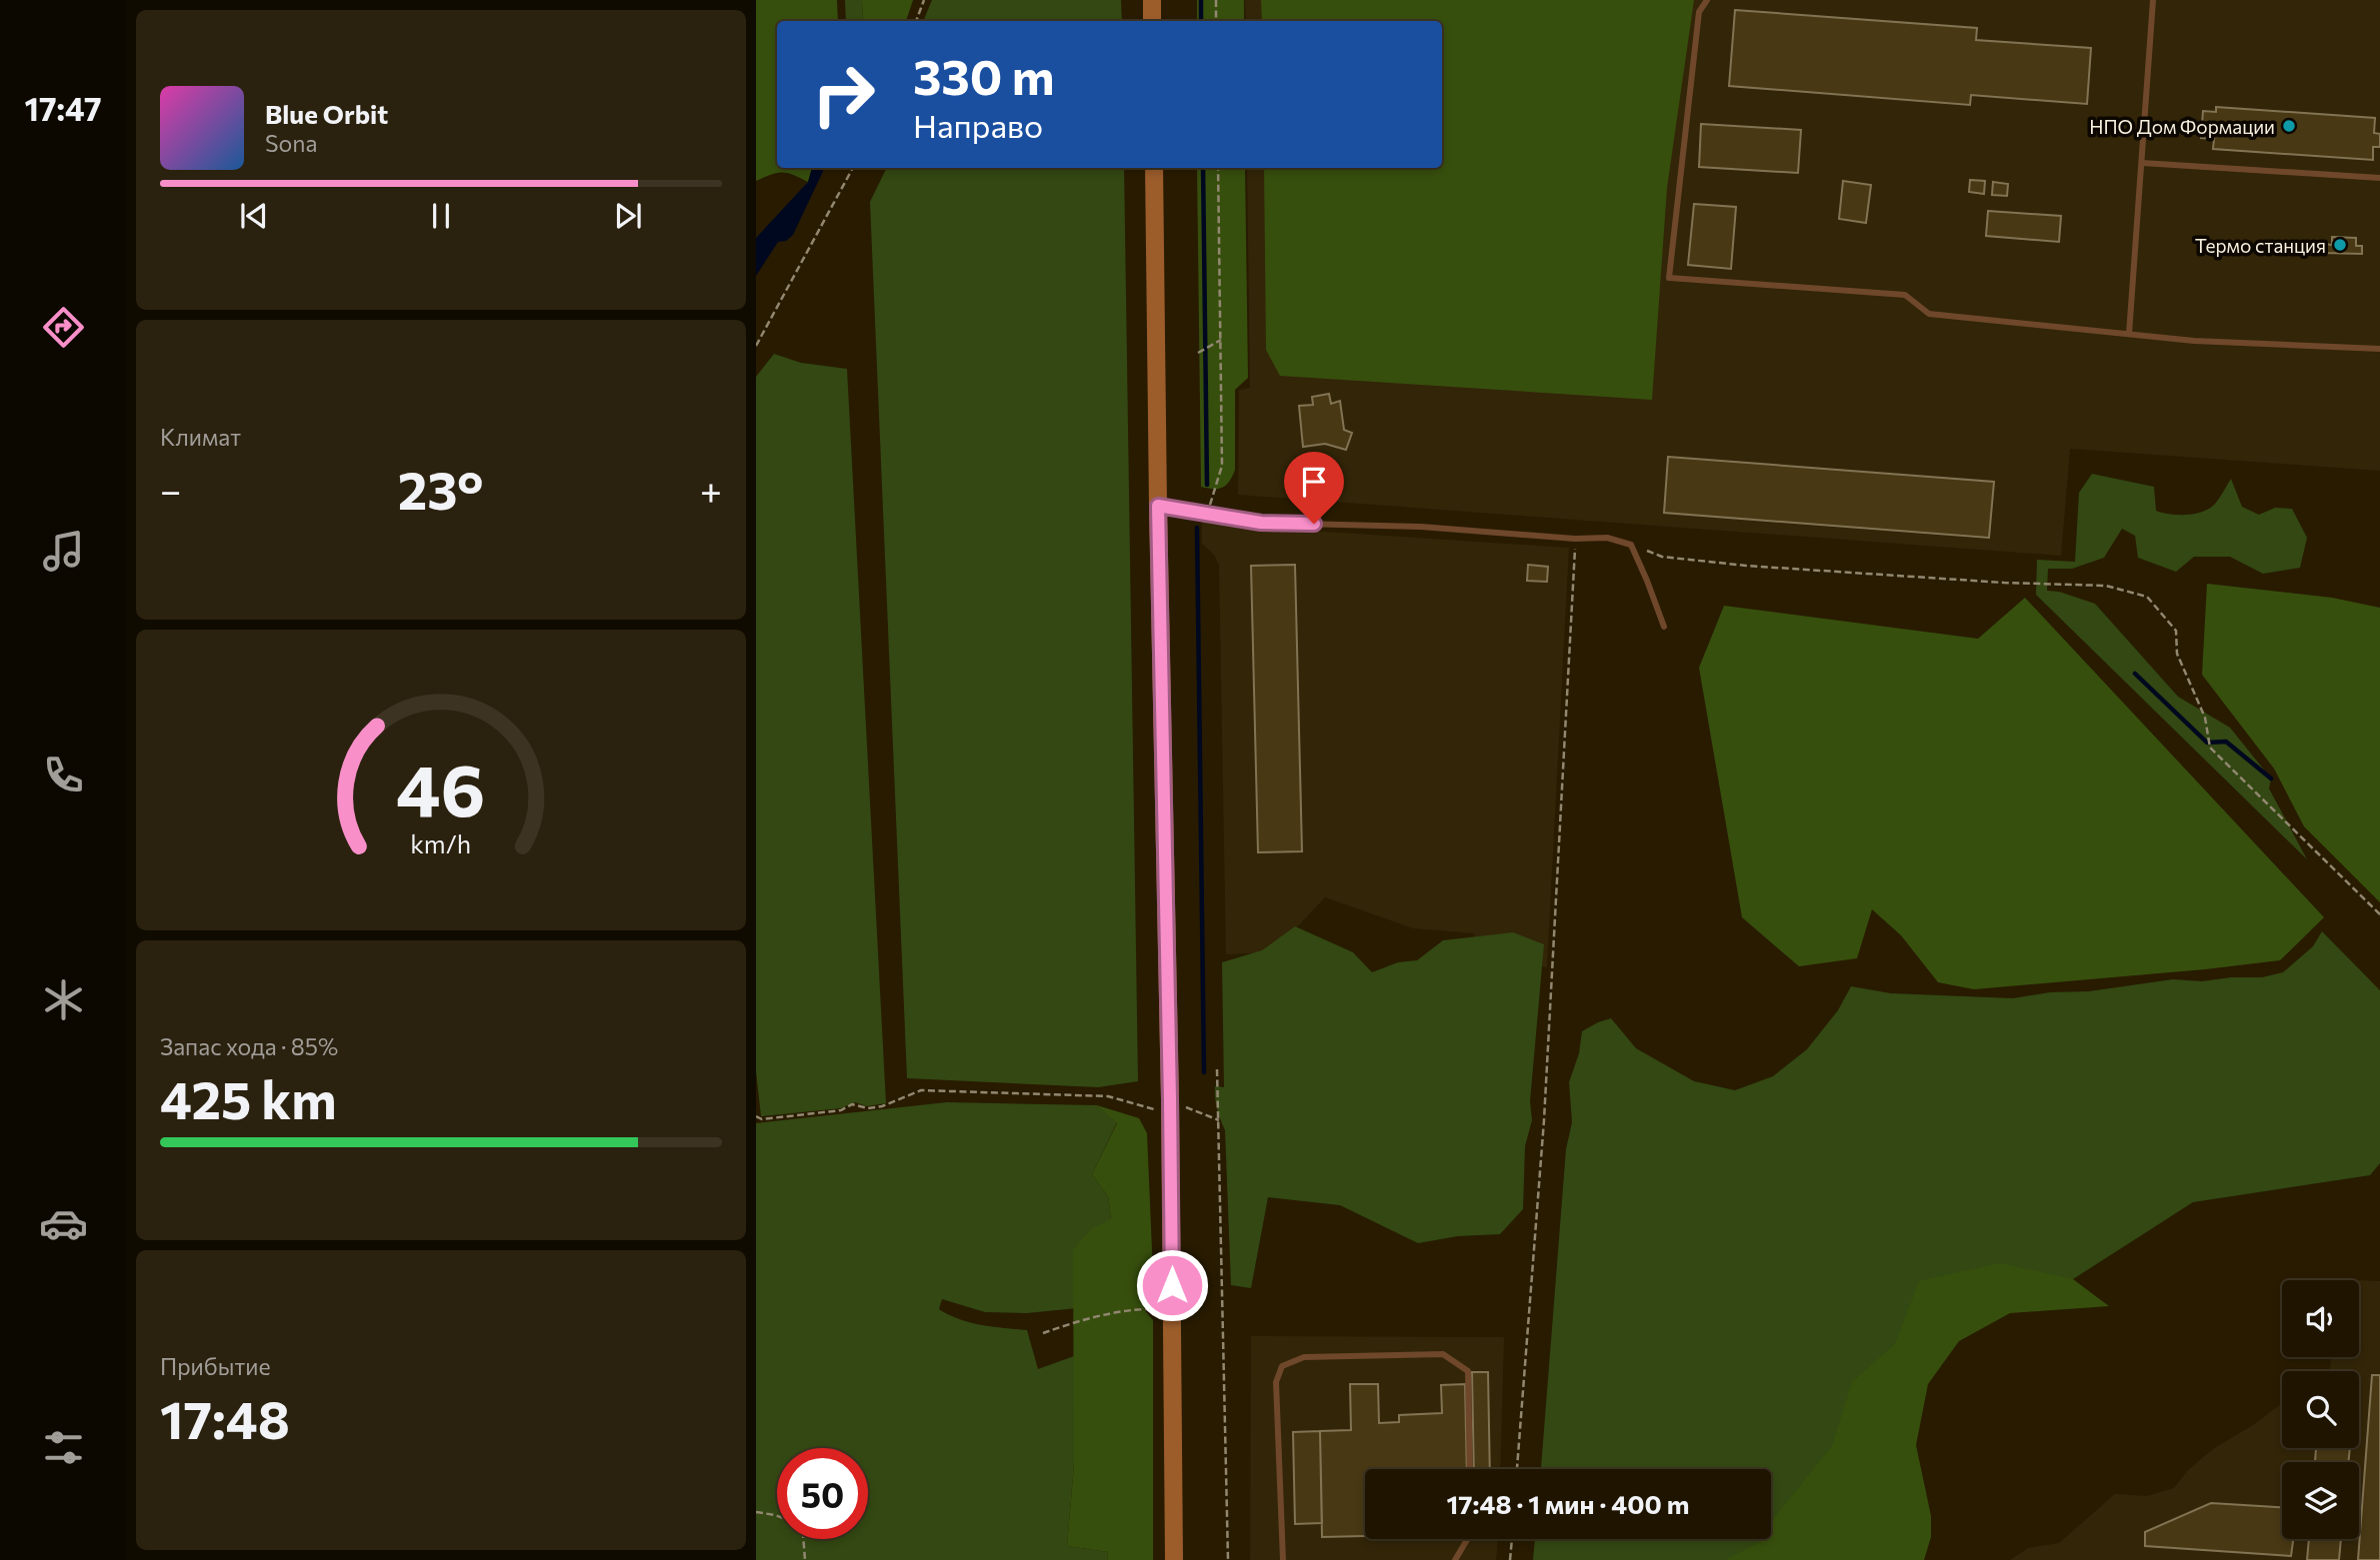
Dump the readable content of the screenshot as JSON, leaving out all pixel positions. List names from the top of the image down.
{
  "places": ["НПО Дом Формации", "Термо станция"],
  "page": {
    "tabs": "17:47",
    "turn": ["330 m", "Направо"],
    "song": ["Blue Orbit", "Sona"],
    "tile": [
      "Климат",
      ["Запас хода · 85%", "425 km"],
      ["Прибытие", "17:48"]
    ],
    "heat": ["−", "23°", "+"],
    "limit": "50",
    "trip": "17:48 · 1 мин · 400 m",
    "gauge": ["46", "km/h"]
  }
}
